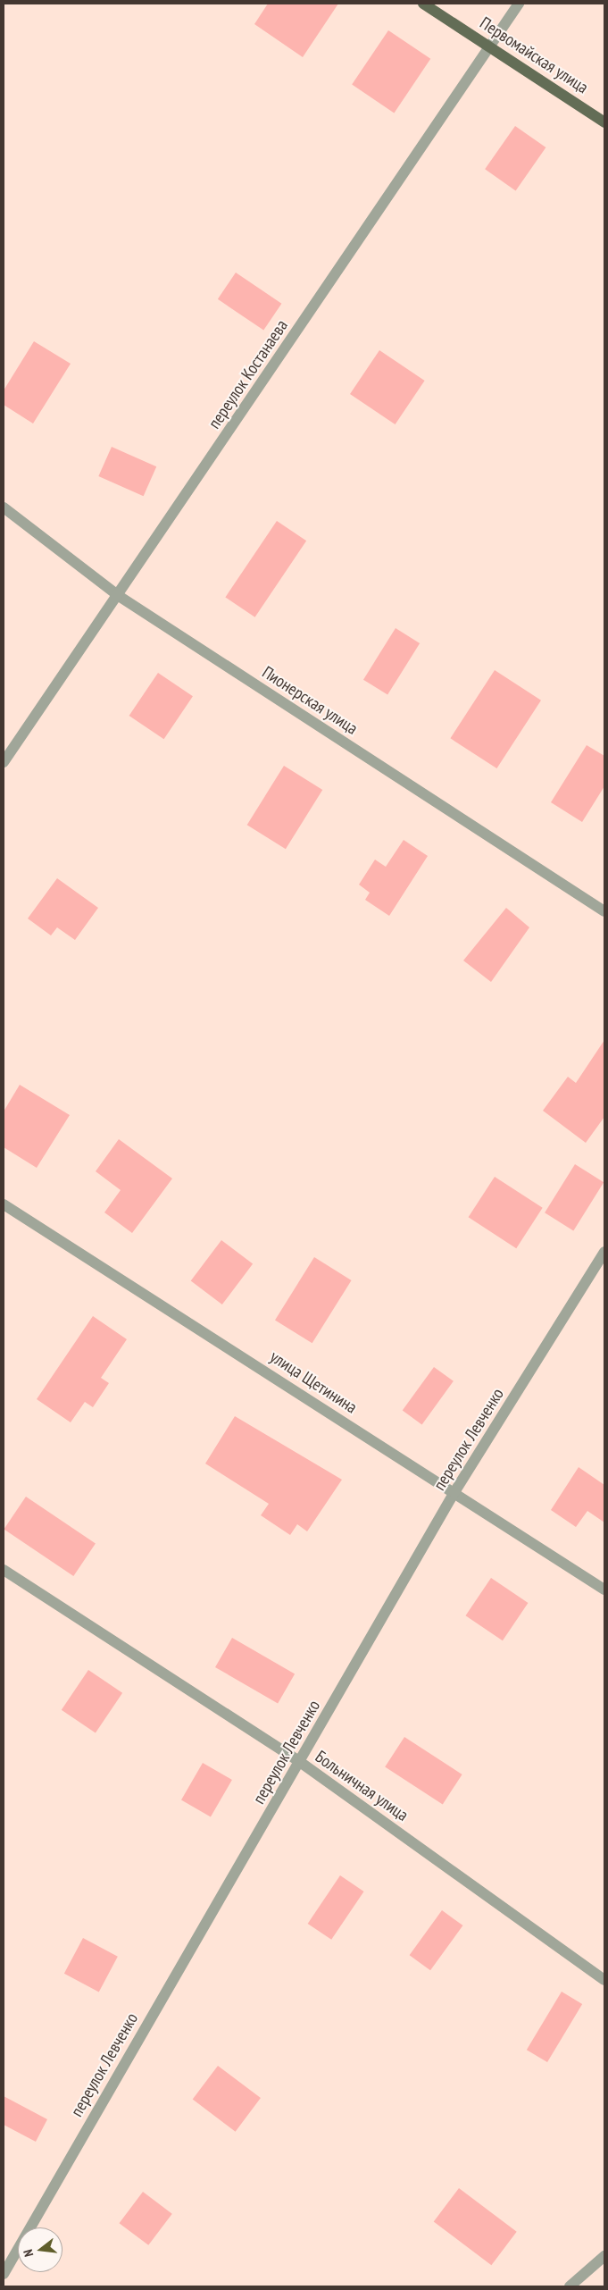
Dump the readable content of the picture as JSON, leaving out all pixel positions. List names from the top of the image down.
{
  "streets": {
    "main road": ["Первомайская улица"],
    "street": [
      "переулок Костанаева",
      "Пионерская улица",
      "улица Щетинина",
      "переулок Левченко",
      "Больничная улица"
    ]
  },
  "crossings": [
    ["Первомайская улица", "переулок Костанаева"],
    ["переулок Костанаева", "Пионерская улица"],
    ["улица Щетинина", "переулок Левченко"],
    ["переулок Левченко", "Больничная улица"]
  ],
  "north": "left"
}
